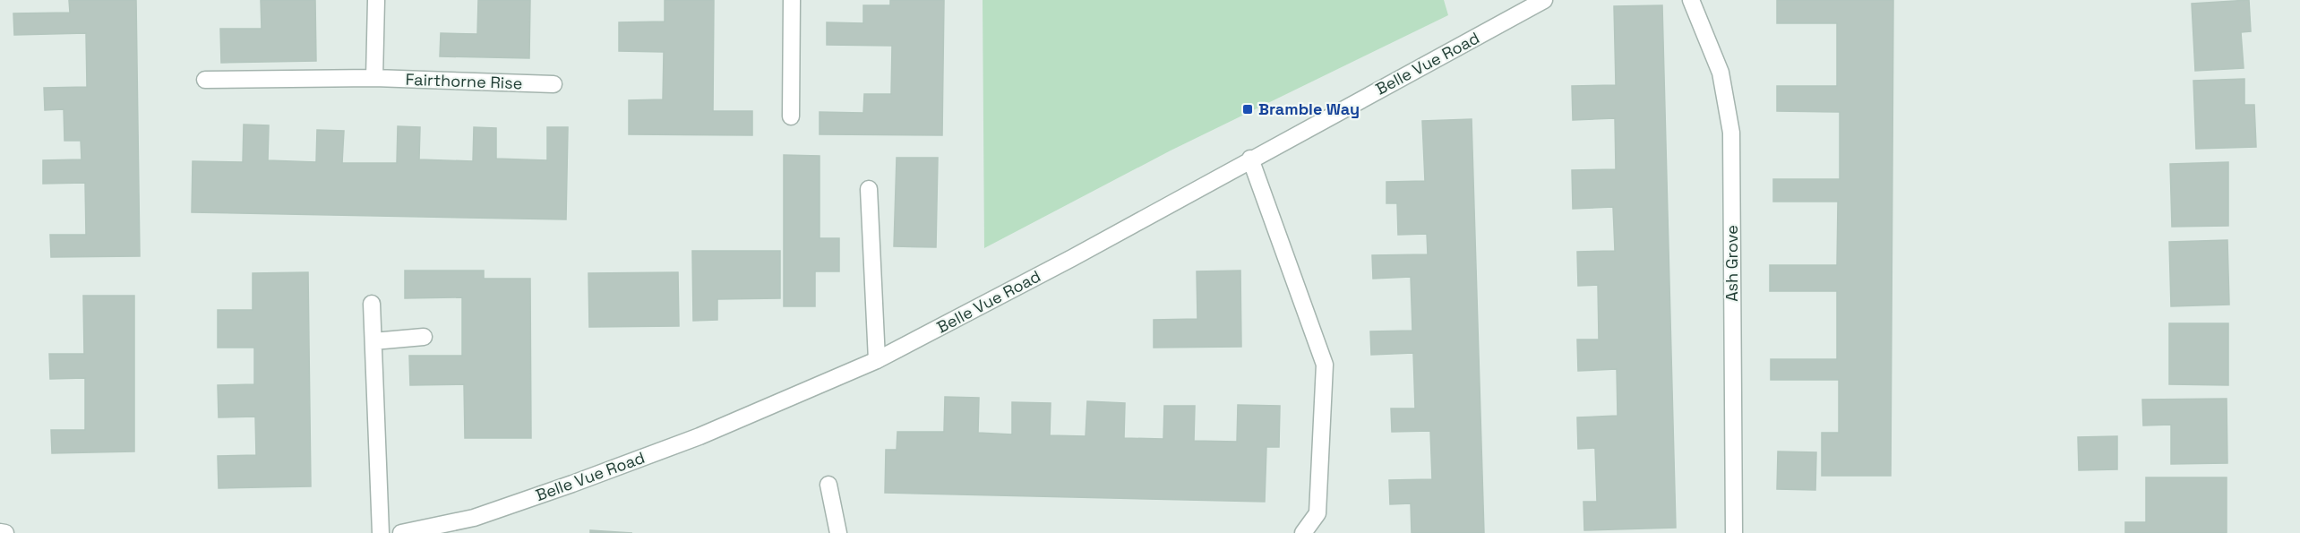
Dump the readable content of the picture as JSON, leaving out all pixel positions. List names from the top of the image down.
{
  "streets": {
    "street": ["Belle Vue Road", "Fairthorne Rise", "Ash Grove"]
  },
  "places": {
    "transit": ["Bramble Way"]
  }
}
